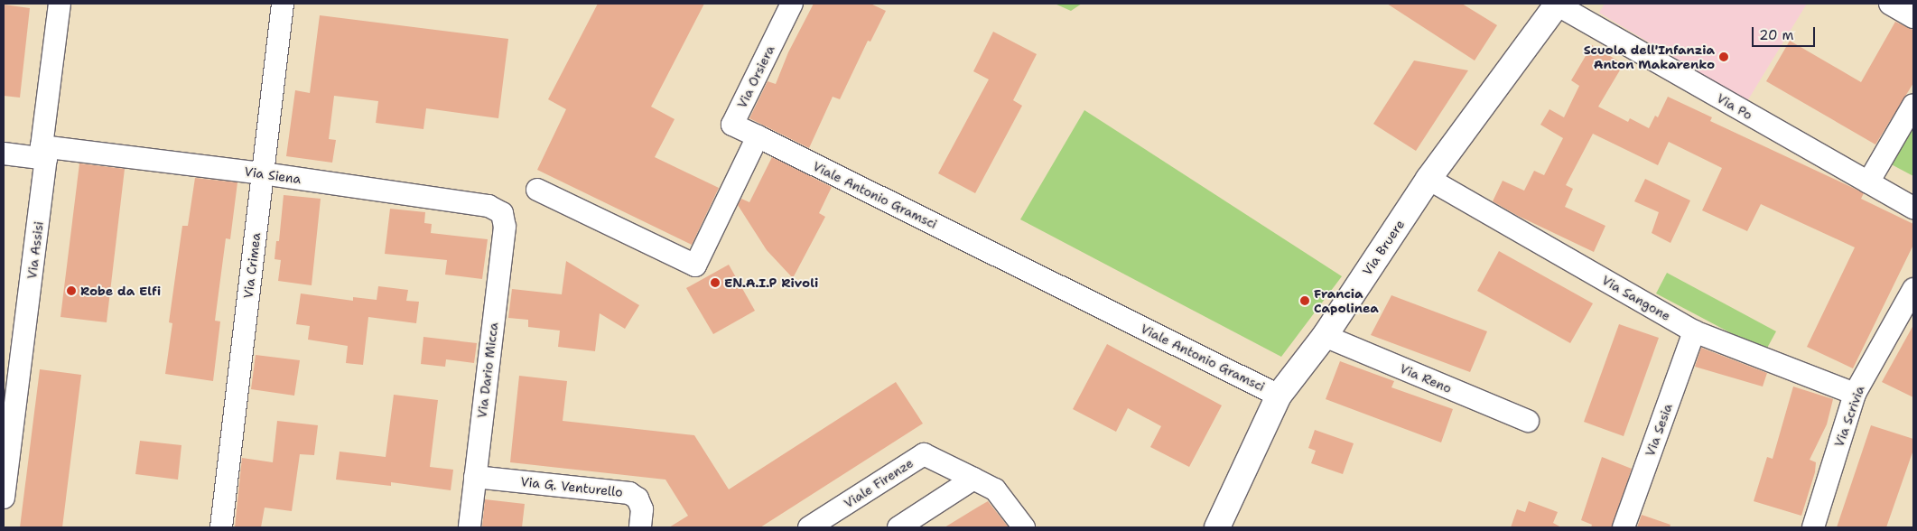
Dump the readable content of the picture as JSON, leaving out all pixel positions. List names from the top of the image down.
{
  "streets": {
    "street": [
      "Via Orsiera",
      "Via Po",
      "Via Siena",
      "Viale Antonio Gramsci",
      "Via Bruere",
      "Via Assisi",
      "Via Crimea",
      "Via Sangone",
      "Via Dario Micca",
      "Via Reno",
      "Via Scrivia",
      "Via Sesia",
      "Viale Firenze",
      "Via G. Venturello"
    ]
  },
  "crossings": [
    ["Via Orsiera", "Viale Antonio Gramsci"],
    ["Via Po", "Via Bruere"],
    ["Via Siena", "Via Assisi"],
    ["Via Siena", "Via Crimea"],
    ["Via Siena", "Via Dario Micca"],
    ["Viale Antonio Gramsci", "Via Bruere"],
    ["Via Bruere", "Via Sangone"],
    ["Via Bruere", "Via Reno"],
    ["Via Sangone", "Via Scrivia"],
    ["Via Sangone", "Via Sesia"],
    ["Via Dario Micca", "Via G. Venturello"]
  ],
  "places": [
    "Scuola dell'Infanzia Anton Makarenko",
    "EN.A.I.P Rivoli",
    "Robe da Elfi",
    "Francia Capolinea"
  ],
  "scale_bar": "20 m"
}
